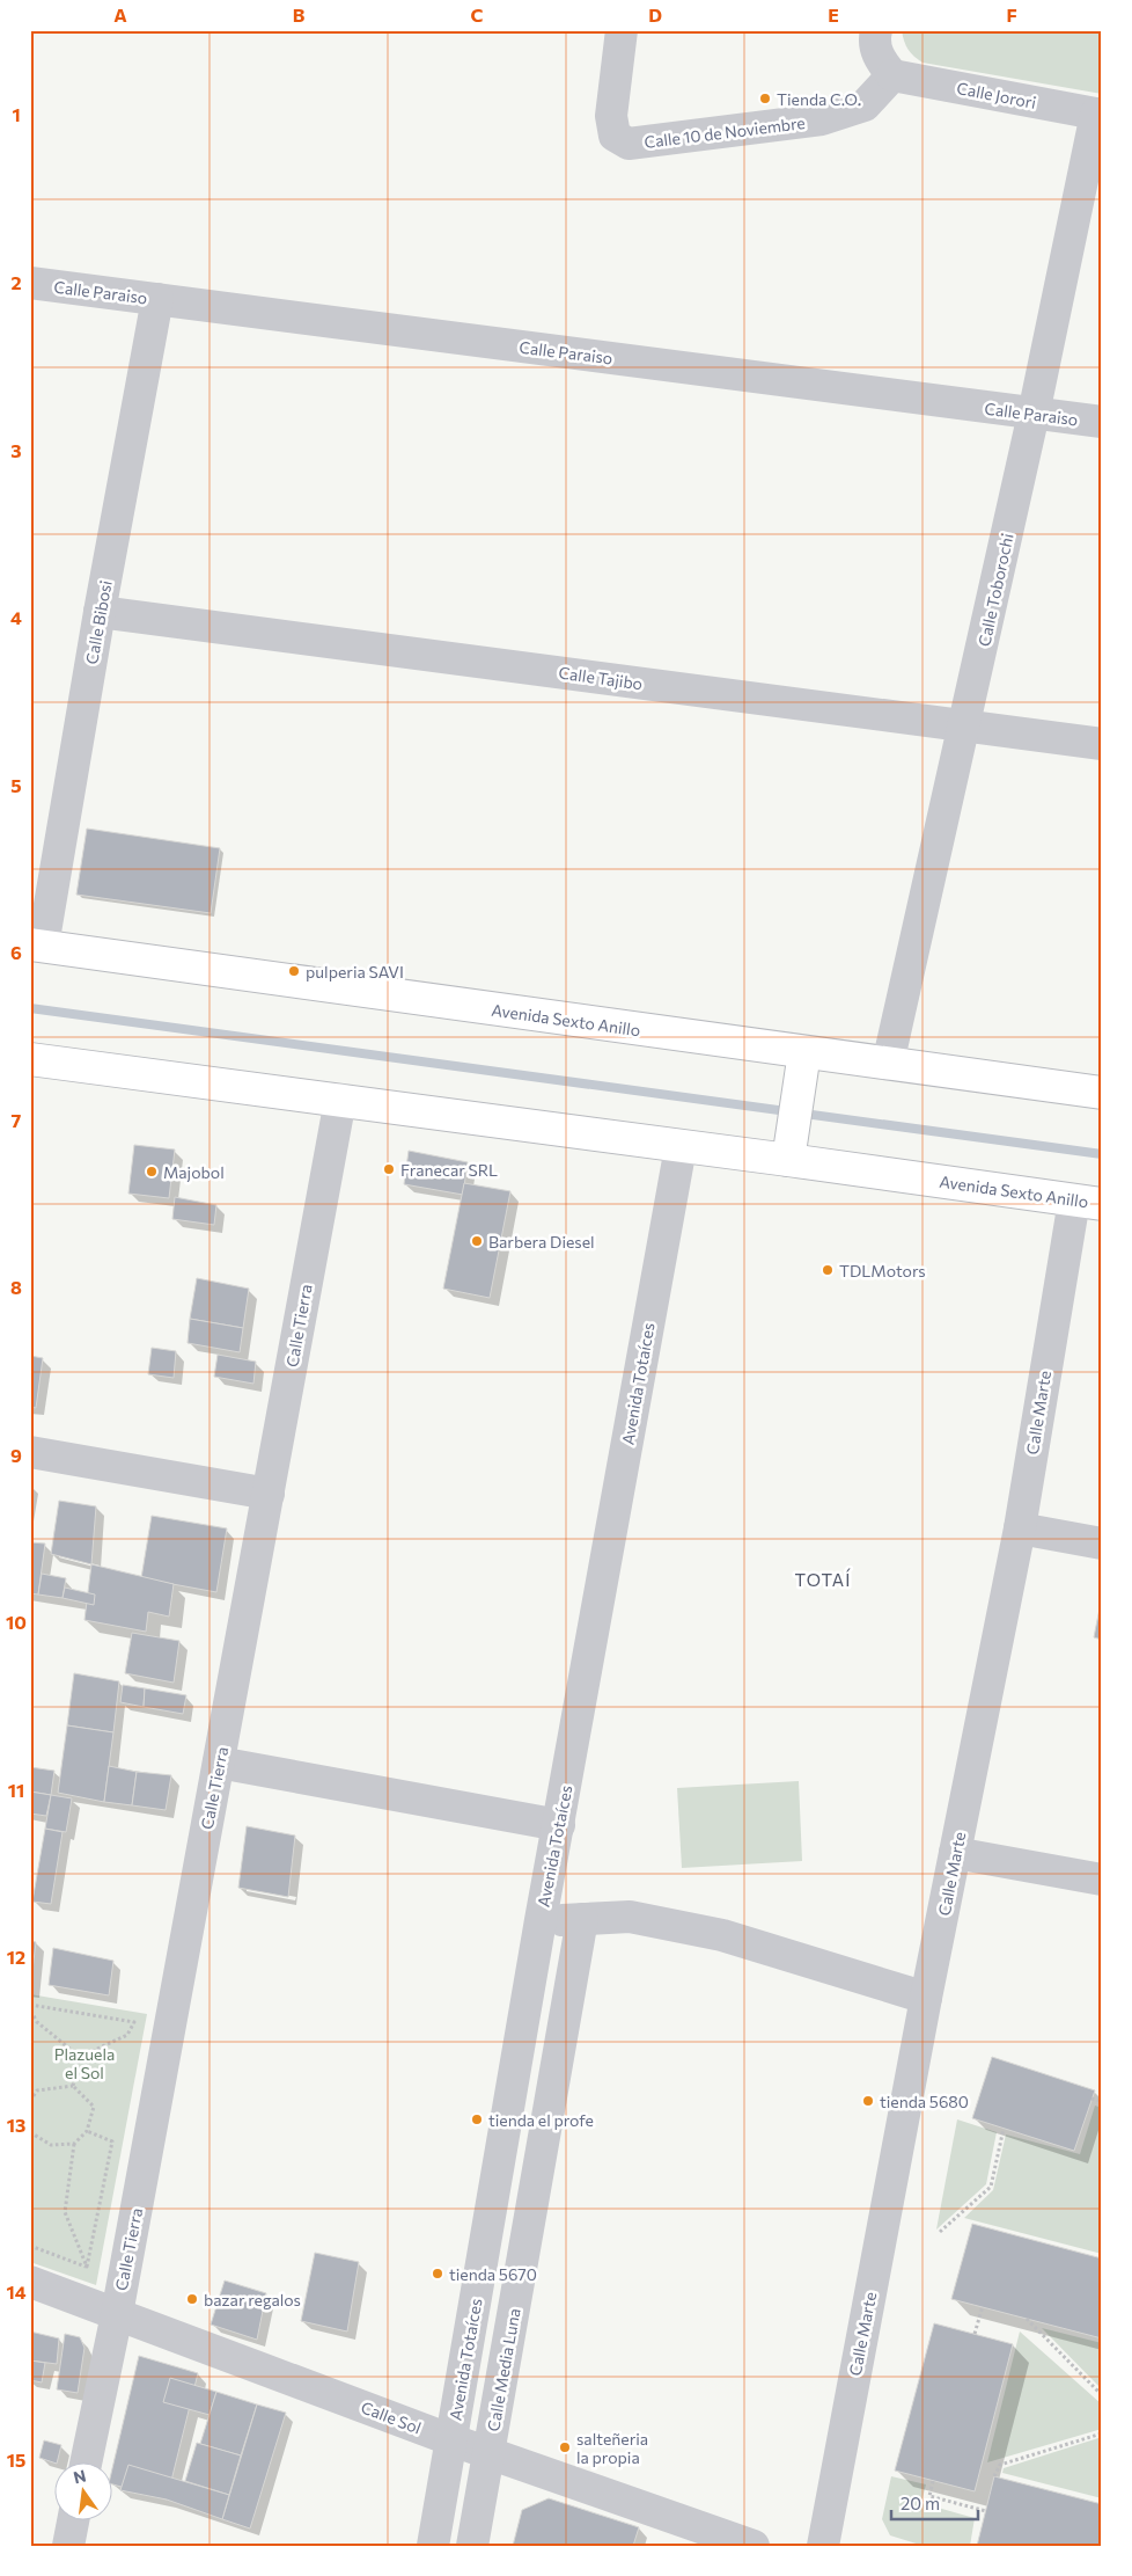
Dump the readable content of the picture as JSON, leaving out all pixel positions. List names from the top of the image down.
{
  "streets": {
    "main road": ["Avenida Sexto Anillo"],
    "street": [
      "Calle Jorori",
      "Calle 10 de Noviembre",
      "Calle Paraiso",
      "Calle Toborochi",
      "Calle Bibosi",
      "Calle Tajibo",
      "Calle Tierra",
      "Avenida Totaíces",
      "Calle Marte",
      "Calle Media Luna",
      "Calle Sol"
    ]
  },
  "crossings": [
    ["Calle Jorori", "Calle 10 de Noviembre"],
    ["Calle Jorori", "Calle Toborochi"],
    ["Calle Paraiso", "Calle Toborochi"],
    ["Calle Paraiso", "Calle Bibosi"],
    ["Calle Toborochi", "Calle Tajibo"],
    ["Calle Toborochi", "Avenida Sexto Anillo"],
    ["Calle Bibosi", "Calle Tajibo"],
    ["Calle Bibosi", "Avenida Sexto Anillo"],
    ["Avenida Sexto Anillo", "Calle Tierra"],
    ["Avenida Sexto Anillo", "Avenida Totaíces"],
    ["Avenida Sexto Anillo", "Calle Marte"],
    ["Calle Tierra", "Calle Sol"],
    ["Avenida Totaíces", "Calle Sol"],
    ["Calle Media Luna", "Calle Sol"]
  ],
  "districts": ["TOTAÍ"],
  "parks": ["Plazuela el Sol"],
  "places": [
    "Tienda C.O.",
    "pulperia SAVI",
    "Franecar SRL",
    "Majobol",
    "Barbera Diesel",
    "TDLMotors",
    "tienda 5680",
    "tienda el profe",
    "tienda 5670",
    "bazar regalos",
    "salteñeria la propia"
  ],
  "scale_bar": "20 m",
  "north": "top",
  "grid": {
    "columns": [
      "A",
      "B",
      "C",
      "D",
      "E",
      "F"
    ],
    "rows": [
      "1",
      "2",
      "3",
      "4",
      "5",
      "6",
      "7",
      "8",
      "9",
      "10",
      "11",
      "12",
      "13",
      "14",
      "15"
    ]
  }
}
